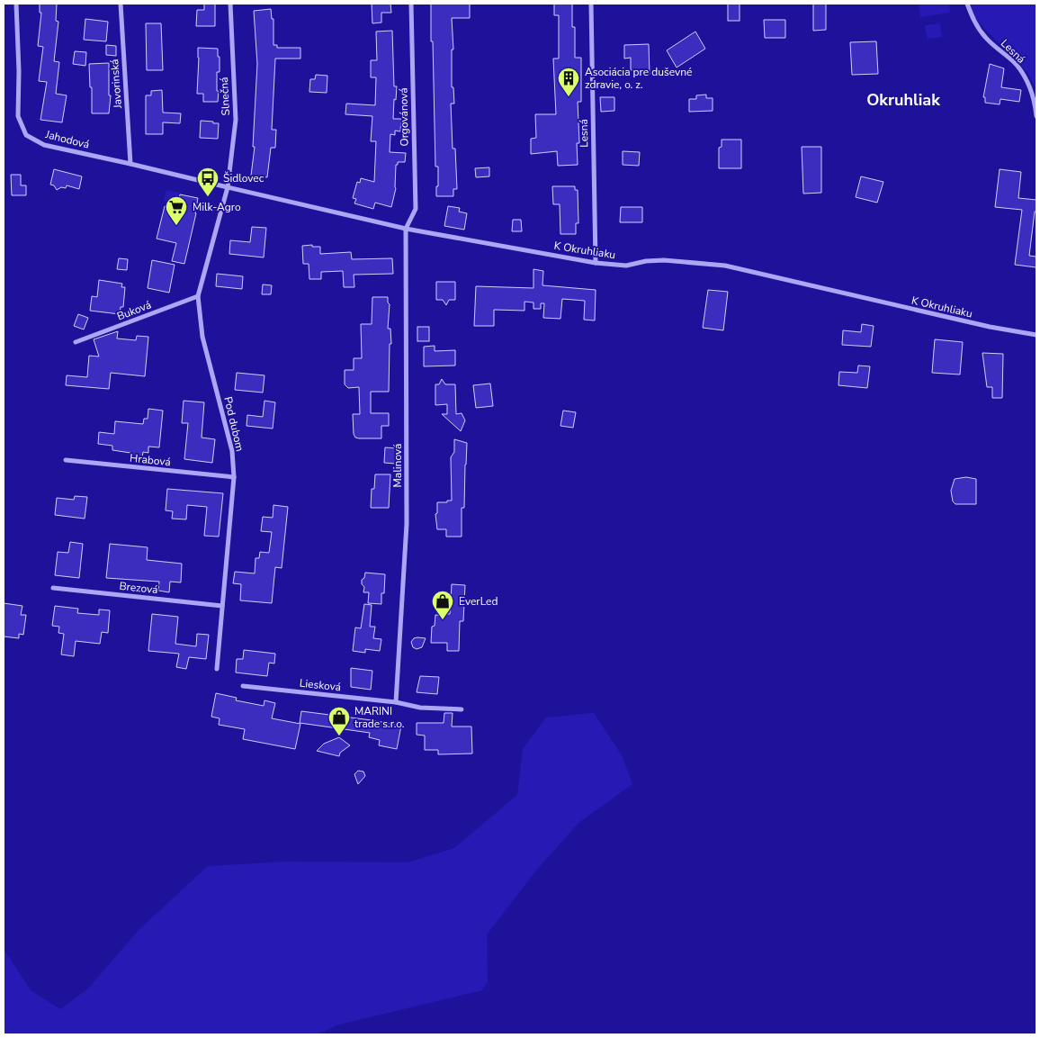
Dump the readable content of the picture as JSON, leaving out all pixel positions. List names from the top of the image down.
{
  "streets": {
    "street": [
      "Lesná",
      "Javorinská",
      "Slnečná",
      "Orgovánová",
      "Jahodová",
      "K Okruhliaku",
      "Buková",
      "Pod dubom",
      "Hrabová",
      "Malinová",
      "Brezová",
      "Liesková"
    ]
  },
  "crossings": [
    ["Lesná", "K Okruhliaku"],
    ["Javorinská", "Jahodová"],
    ["Javorinská", "K Okruhliaku"],
    ["Slnečná", "K Okruhliaku"],
    ["Slnečná", "Pod dubom"],
    ["Orgovánová", "K Okruhliaku"],
    ["Orgovánová", "Malinová"],
    ["Jahodová", "K Okruhliaku"],
    ["K Okruhliaku", "Pod dubom"],
    ["K Okruhliaku", "Malinová"],
    ["Buková", "Pod dubom"],
    ["Pod dubom", "Hrabová"],
    ["Pod dubom", "Brezová"],
    ["Malinová", "Liesková"]
  ],
  "districts": ["Okruhliak"],
  "places": {
    "building": ["Asociácia pre duševné zdravie, o. z."],
    "bus stop": ["Šidlovec"],
    "supermarket": ["Milk-Agro"],
    "shop": ["EverLed", "MARINI trade s.r.o."]
  }
}
